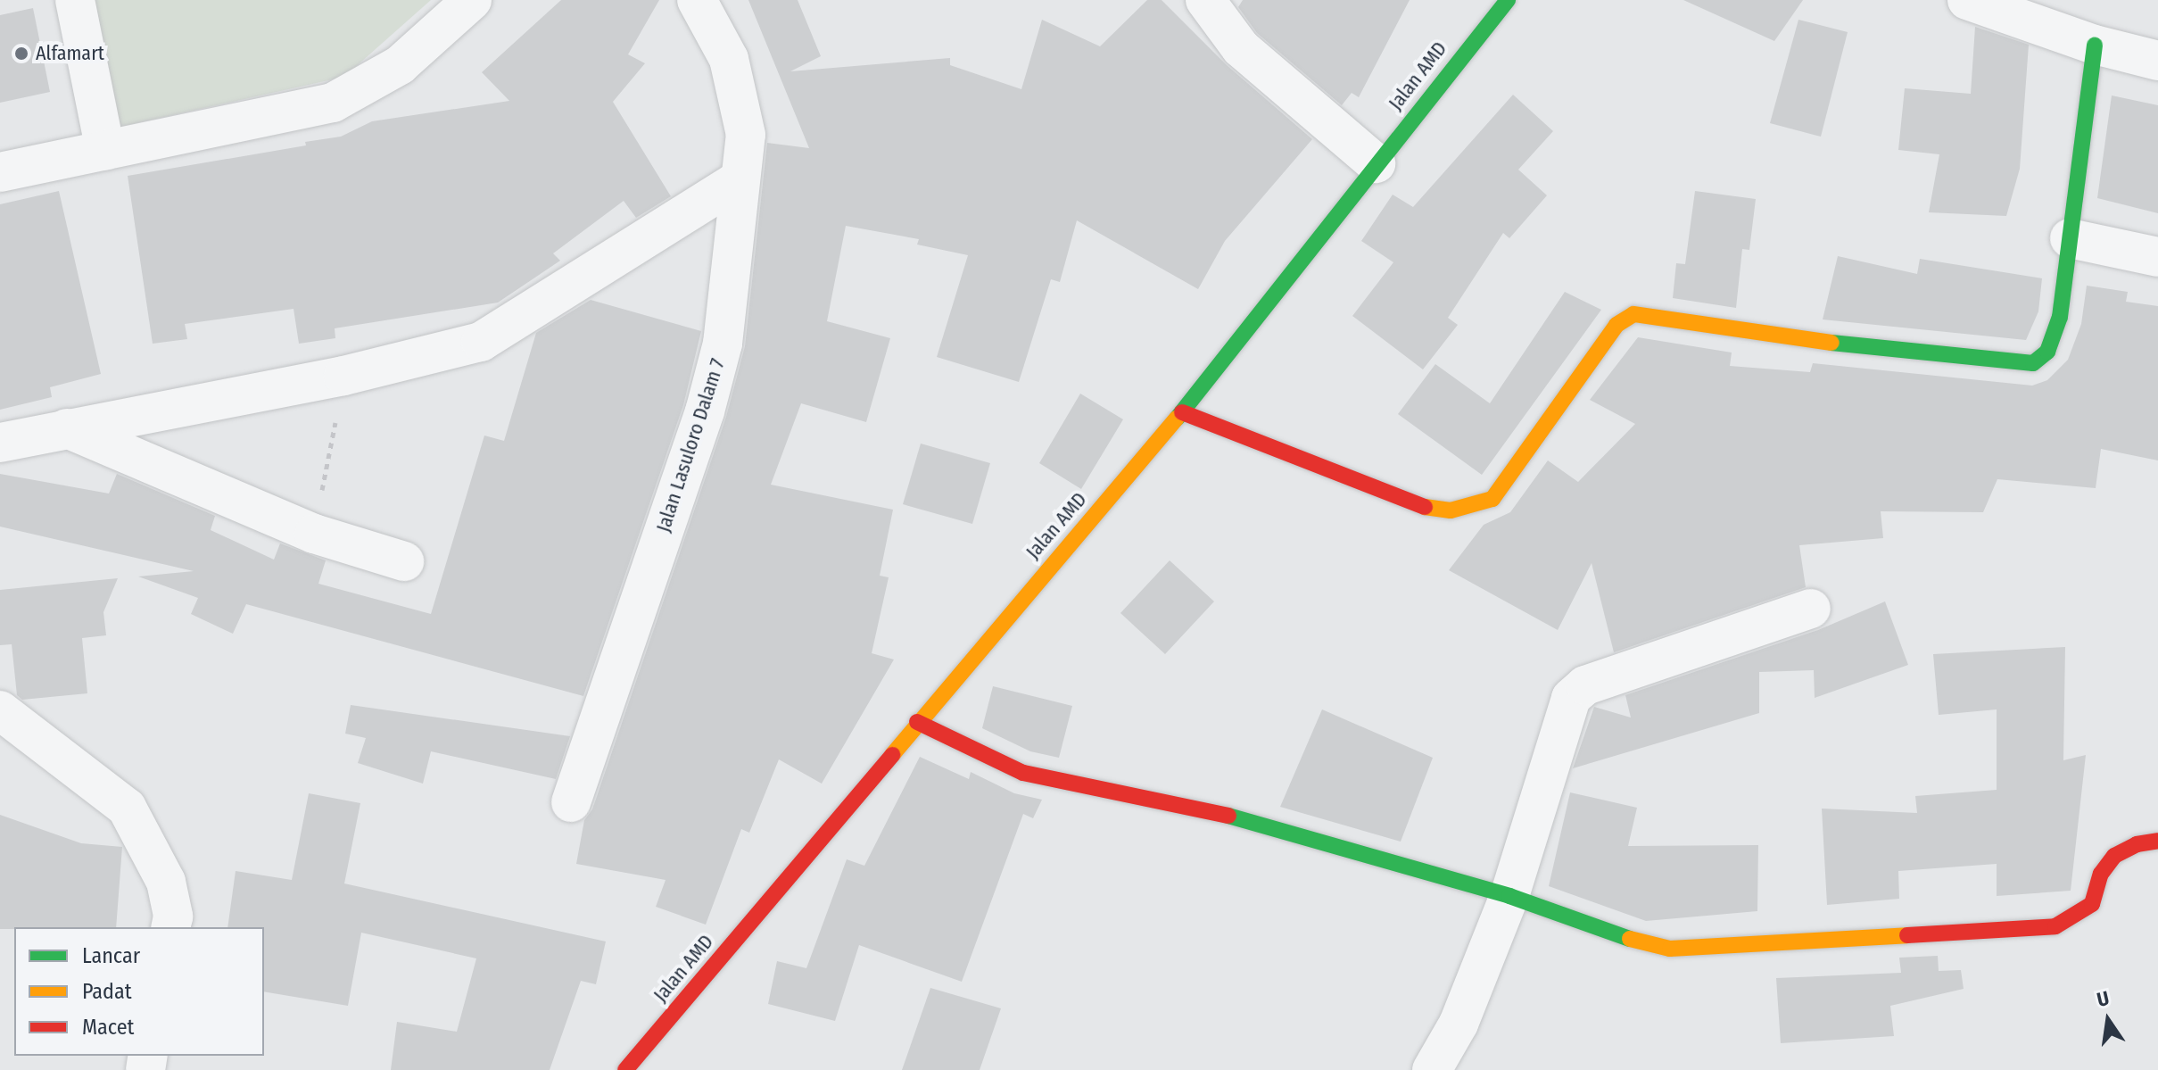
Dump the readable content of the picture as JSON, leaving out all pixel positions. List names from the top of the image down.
{
  "streets": {
    "street": ["Jalan AMD", "Jalan Lasuloro Dalam 7"]
  },
  "places": ["Alfamart"],
  "legend": ["Lancar", "Padat", "Macet"],
  "north": "top"
}
